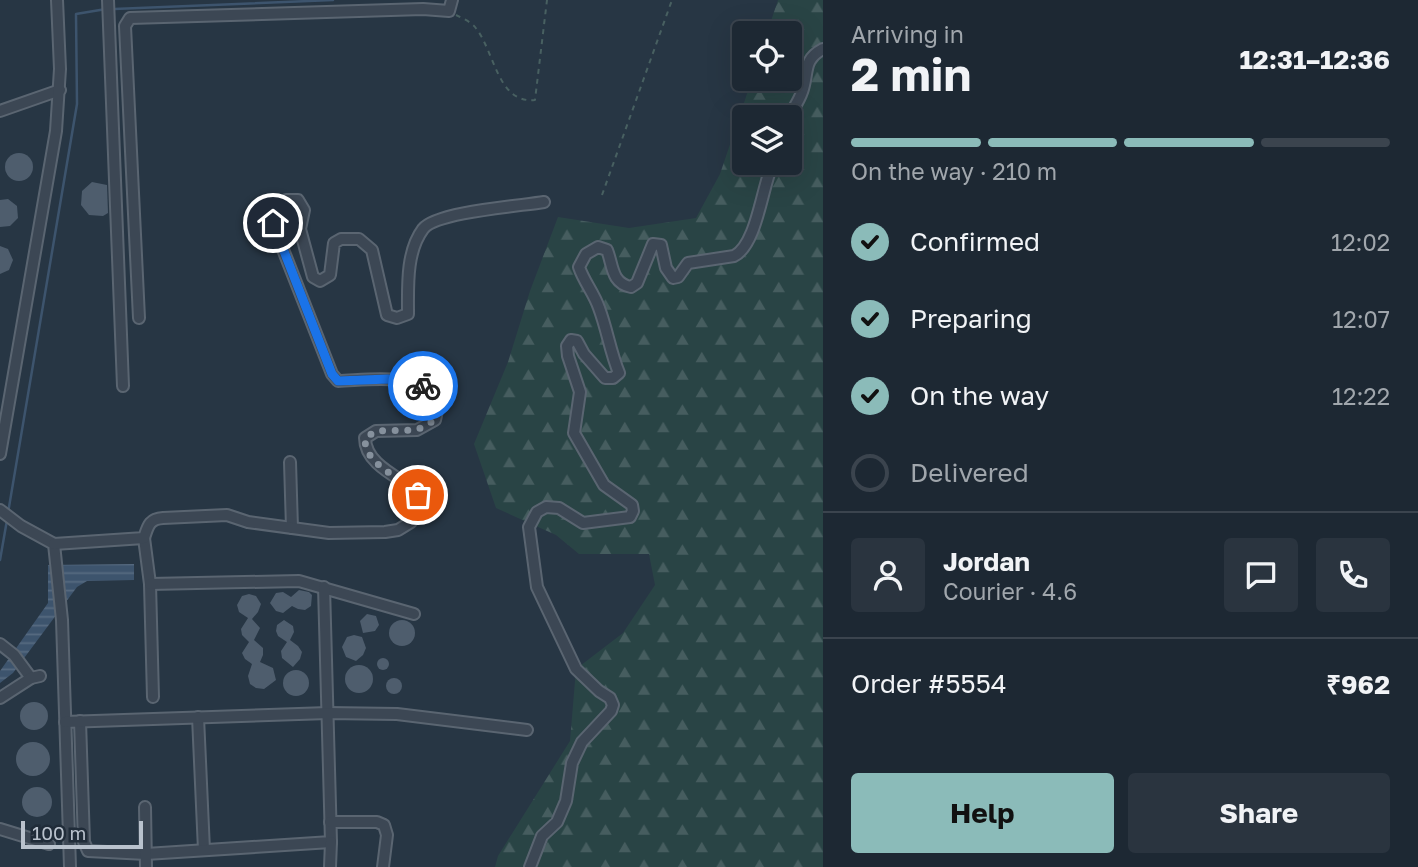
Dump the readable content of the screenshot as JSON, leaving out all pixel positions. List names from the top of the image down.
{
  "scale_bar": "100 m",
  "page": {
    "heading": ["2 min", "Arriving in", "12:31–12:36"],
    "panel": [
      "Jordan",
      "Courier · 4.6",
      "Order #5554",
      "₹962"
    ],
    "bar": "On the way · 210 m",
    "list": [
      ["Confirmed", "12:02"],
      ["Preparing", "12:07"],
      ["On the way", "12:22"],
      "Delivered"
    ],
    "buttons": ["Help", "Share"],
    "scale": "100 m"
  }
}
